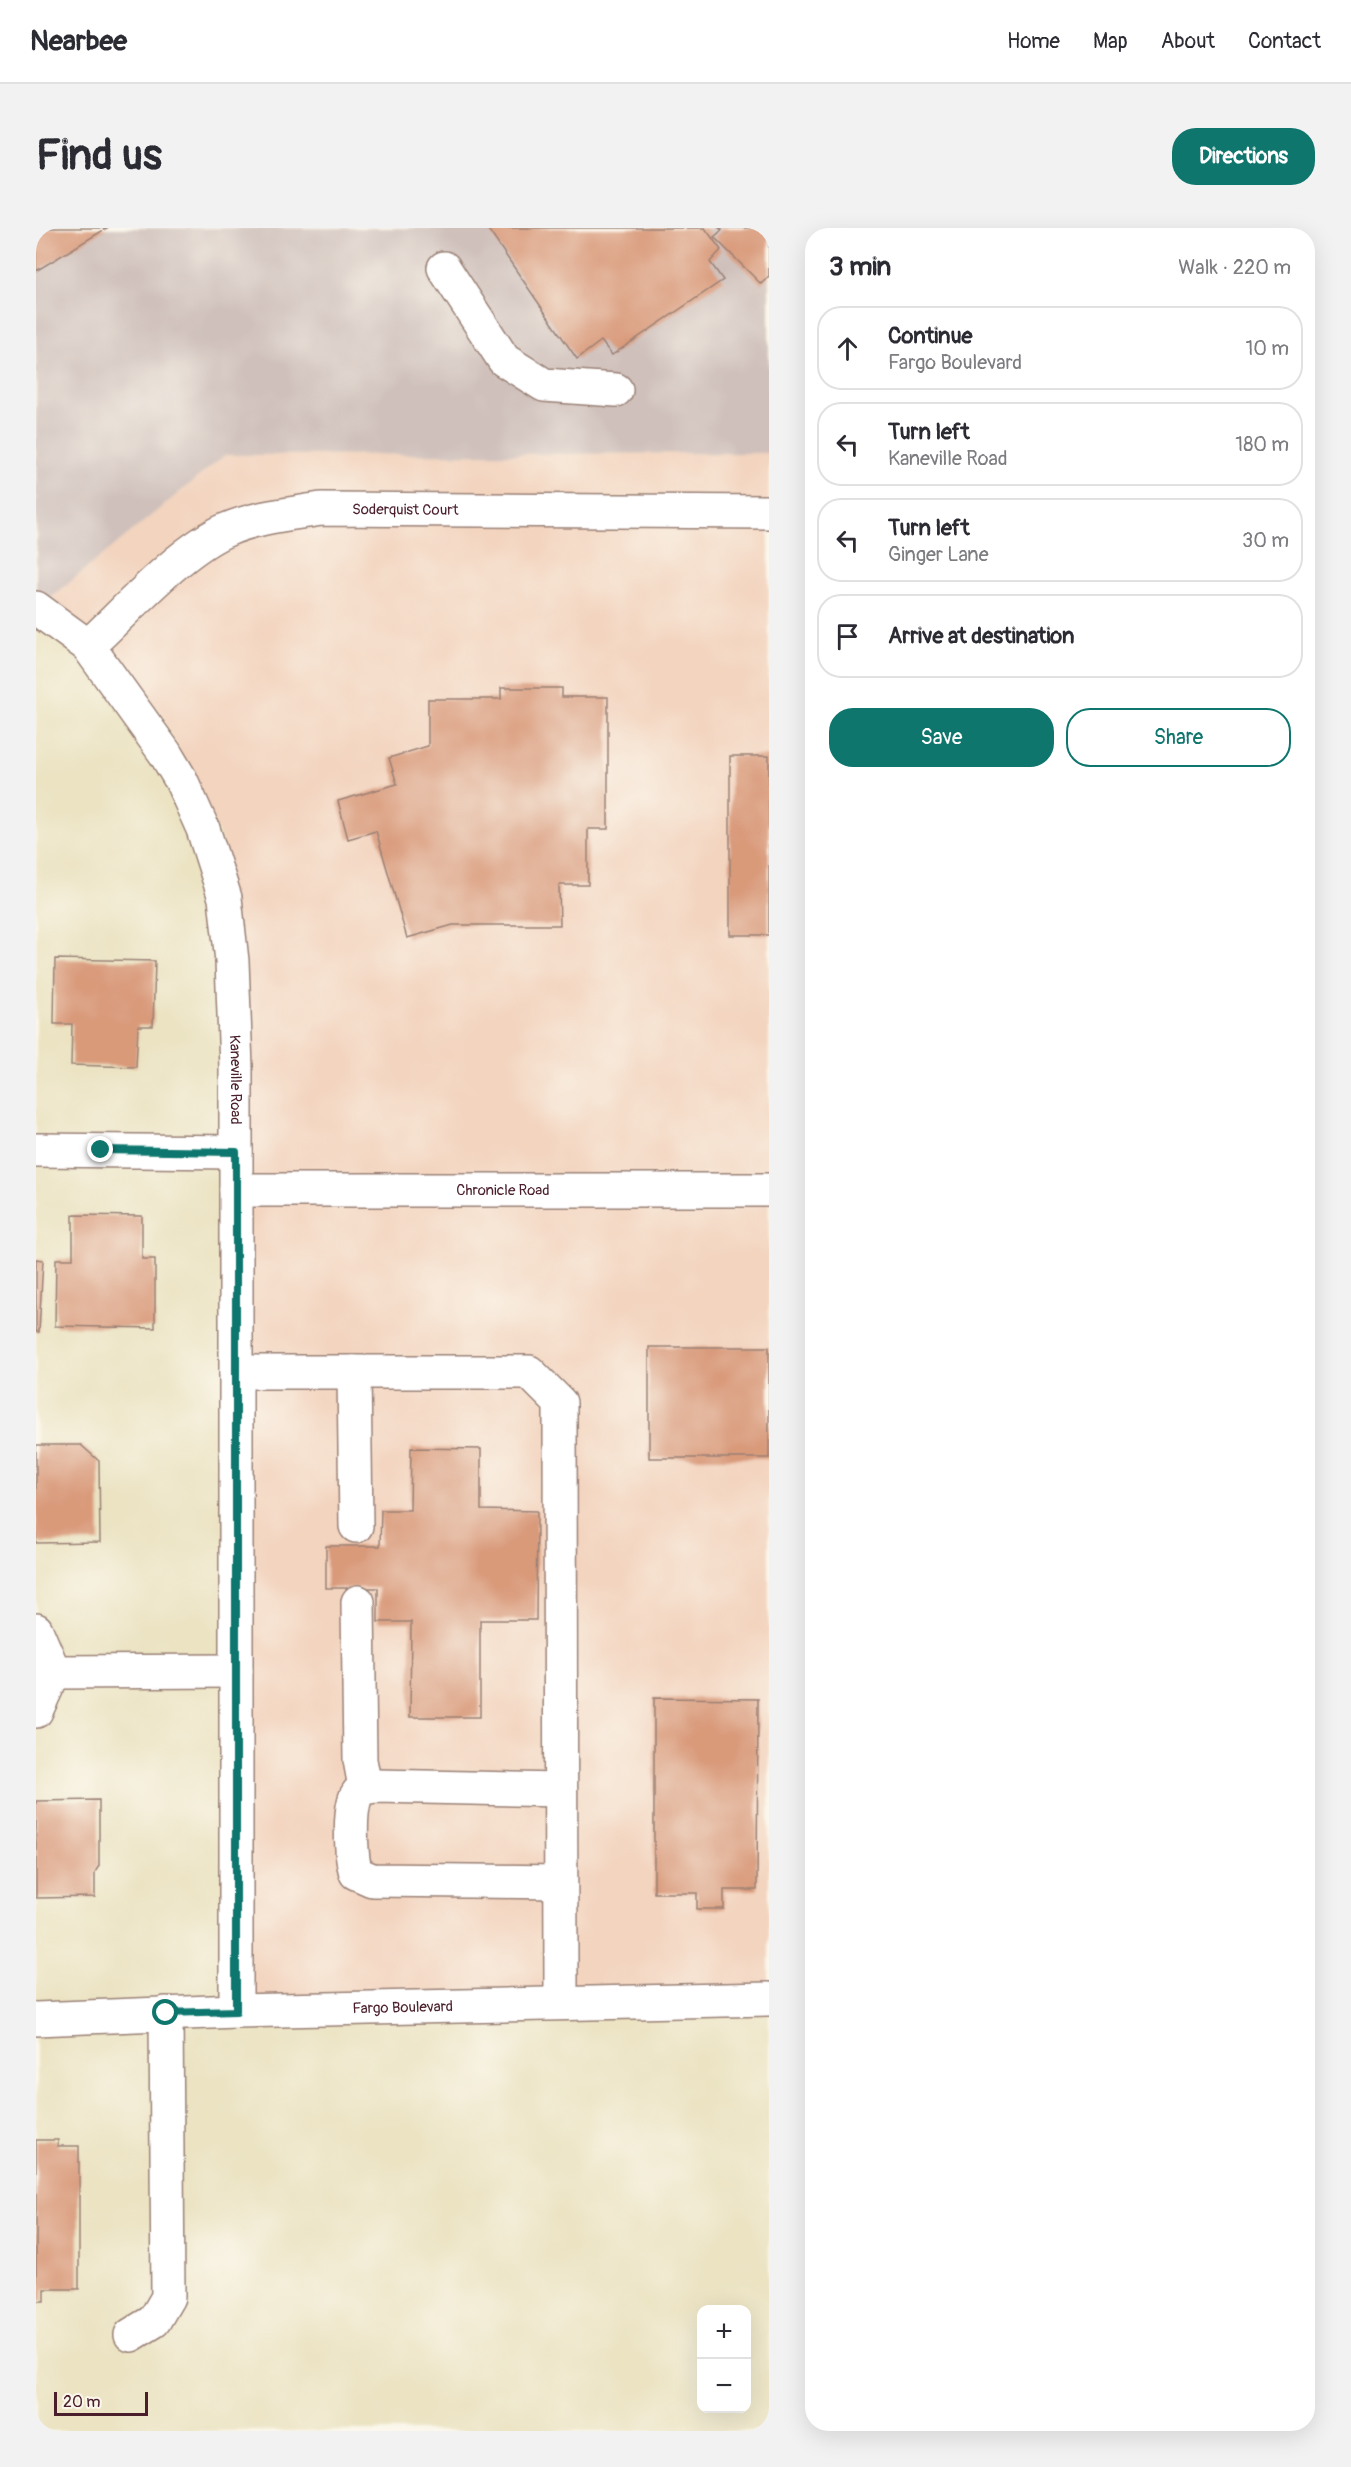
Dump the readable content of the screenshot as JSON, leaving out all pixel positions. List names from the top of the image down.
{
  "streets": {
    "main road": [
      "Soderquist Court",
      "Kaneville Road",
      "Chronicle Road",
      "Fargo Boulevard"
    ]
  },
  "crossings": [
    ["Soderquist Court", "Kaneville Road"],
    ["Kaneville Road", "Chronicle Road"],
    ["Kaneville Road", "Fargo Boulevard"]
  ],
  "scale_bar": "20 m",
  "page": {
    "header": "Nearbee",
    "nav": [
      "Home",
      "Map",
      "About",
      "Contact"
    ],
    "buttons": [
      "Directions",
      ["Save", "Share"]
    ],
    "title": "Find us",
    "heading": ["3 min", "Walk · 220 m"],
    "list": [
      ["Continue", "Fargo Boulevard", "10 m"],
      ["Turn left", "Kaneville Road", "180 m"],
      ["Turn left", "Ginger Lane", "30 m"],
      "Arrive at destination"
    ],
    "map_buttons": ["+", "−"],
    "scale": "20 m"
  }
}
